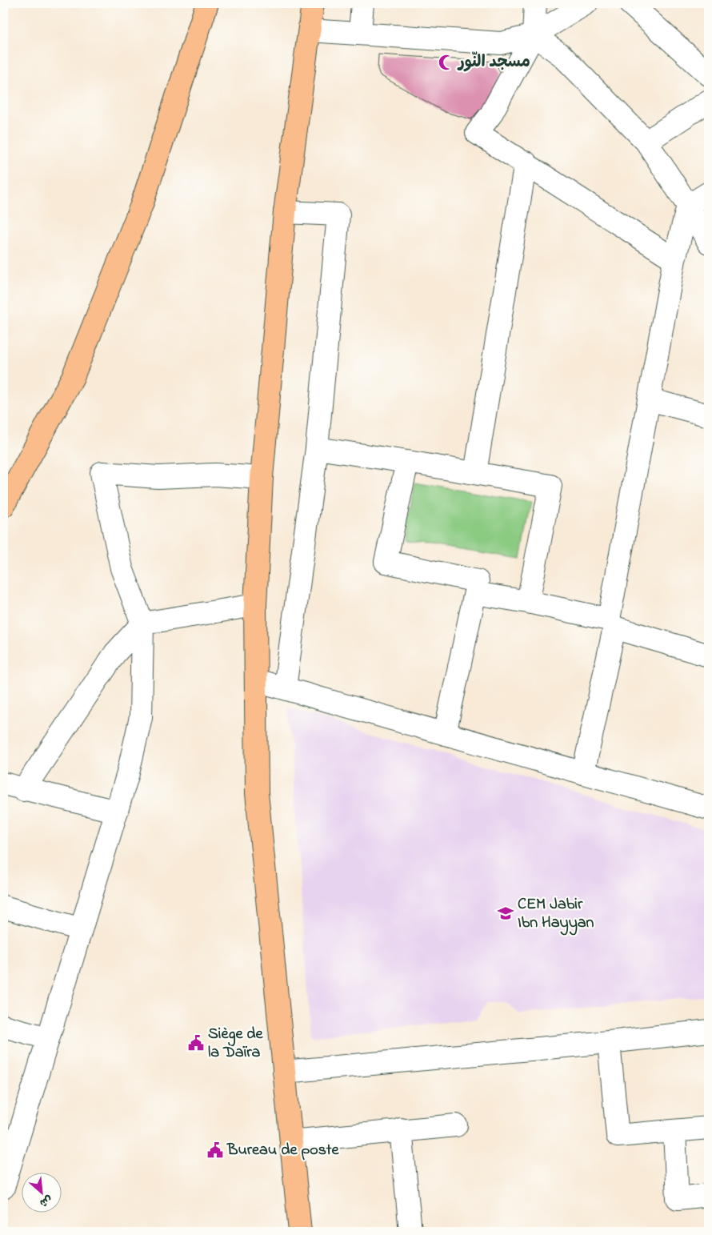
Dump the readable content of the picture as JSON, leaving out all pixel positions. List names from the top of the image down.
{
  "places": {
    "mosque": ["مسجد النّور"],
    "school or university": ["CEM Jabir Ibn Hayyan"],
    "public building": ["Siège de la Daïra", "Bureau de poste"]
  },
  "north": "bottom right"
}
